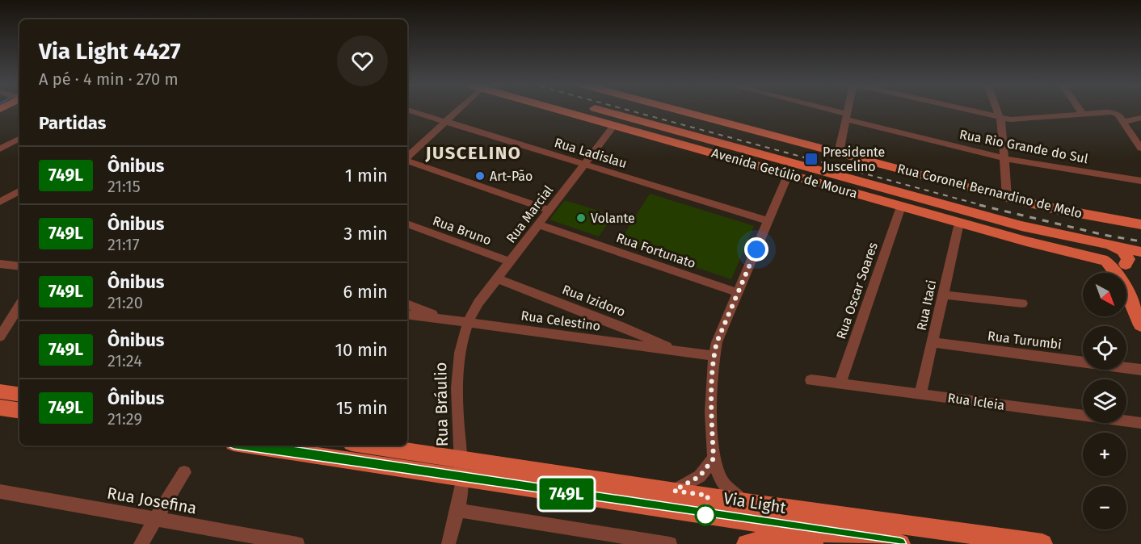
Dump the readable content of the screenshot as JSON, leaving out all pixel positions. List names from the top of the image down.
{
  "streets": {
    "main road": ["Avenida Getúlio de Moura", "Rua Coronel Bernardino de Melo", "Via Light"],
    "street": [
      "Rua Rio Grande do Sul",
      "Rua Ladislau",
      "Rua Marcial",
      "Rua Bruno",
      "Rua Fortunato",
      "Rua Oscar Soares",
      "Rua Izidoro",
      "Rua Itaci",
      "Rua Celestino",
      "Rua Turumbi",
      "Rua Icleia",
      "Rua Bráulio",
      "Rua Josefina"
    ]
  },
  "crossings": [
    ["Rua Ladislau", "Rua Marcial"],
    ["Avenida Getúlio de Moura", "Rua Marcial"],
    ["Avenida Getúlio de Moura", "Rua Oscar Soares"],
    ["Avenida Getúlio de Moura", "Rua Itaci"],
    ["Rua Marcial", "Rua Bruno"],
    ["Rua Marcial", "Rua Fortunato"],
    ["Rua Marcial", "Rua Izidoro"],
    ["Rua Marcial", "Rua Celestino"],
    ["Rua Marcial", "Rua Bráulio"],
    ["Rua Oscar Soares", "Rua Icleia"],
    ["Rua Izidoro", "Rua Celestino"],
    ["Rua Itaci", "Rua Turumbi"],
    ["Rua Itaci", "Rua Icleia"],
    ["Rua Celestino", "Rua Bráulio"]
  ],
  "districts": ["JUSCELINO"],
  "places": {
    "transit": ["Presidente Juscelino"],
    "other": ["Art-Pão", "Volante"]
  },
  "lines": ["bus line 749L"],
  "north": "bottom right",
  "page": {
    "on_map": "749L",
    "heading": [
      ["Via Light 4427", "A pé · 4 min · 270 m"],
      "Partidas"
    ],
    "list": [
      {
        "mark": "749L",
        "name": "Ônibus",
        "note": "21:15",
        "value": "1 min"
      },
      {
        "mark": "749L",
        "name": "Ônibus",
        "note": "21:17",
        "value": "3 min"
      },
      {
        "mark": "749L",
        "name": "Ônibus",
        "note": "21:20",
        "value": "6 min"
      },
      {
        "mark": "749L",
        "name": "Ônibus",
        "note": "21:24",
        "value": "10 min"
      },
      {
        "mark": "749L",
        "name": "Ônibus",
        "note": "21:29",
        "value": "15 min"
      }
    ],
    "map_buttons": ["+", "−"]
  }
}
